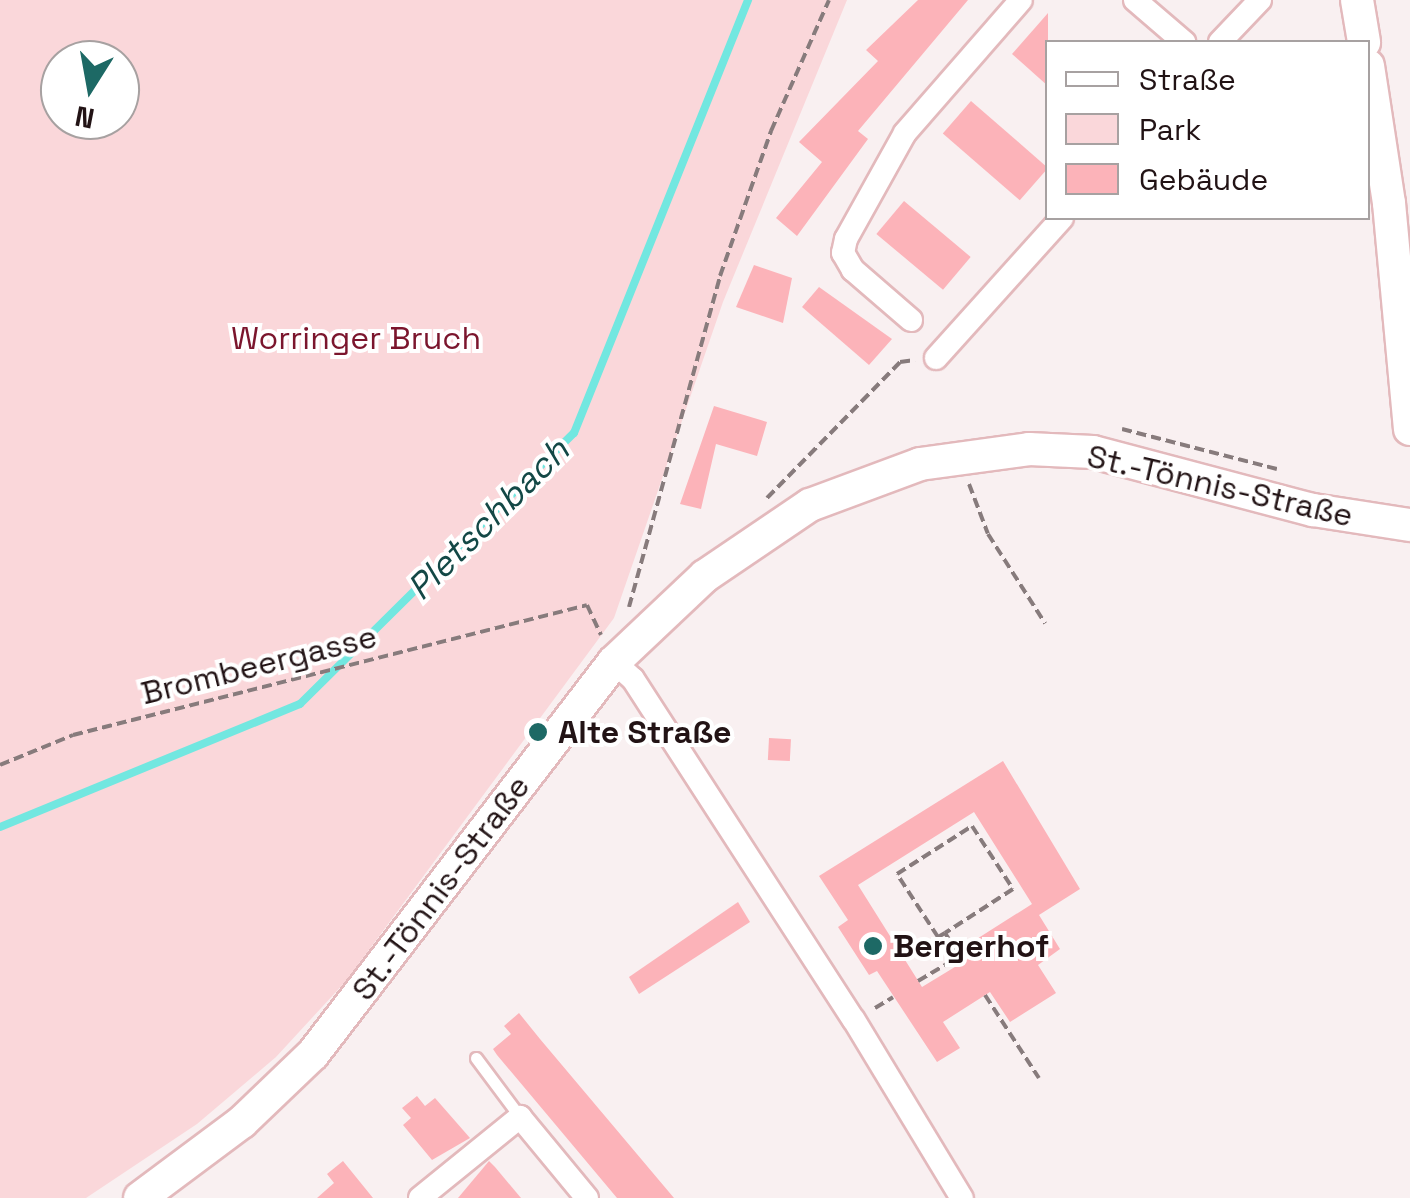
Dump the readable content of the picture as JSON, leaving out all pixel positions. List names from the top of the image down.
{
  "streets": {
    "main road": ["St.-Tönnis-Straße"],
    "path": ["Brombeergasse"]
  },
  "crossings": [
    ["St.-Tönnis-Straße", "Brombeergasse"]
  ],
  "water": ["Pletschbach"],
  "parks": ["Worringer Bruch"],
  "places": ["Alte Straße", "Bergerhof"],
  "legend": ["Straße", "Park", "Gebäude"],
  "north": "bottom"
}
